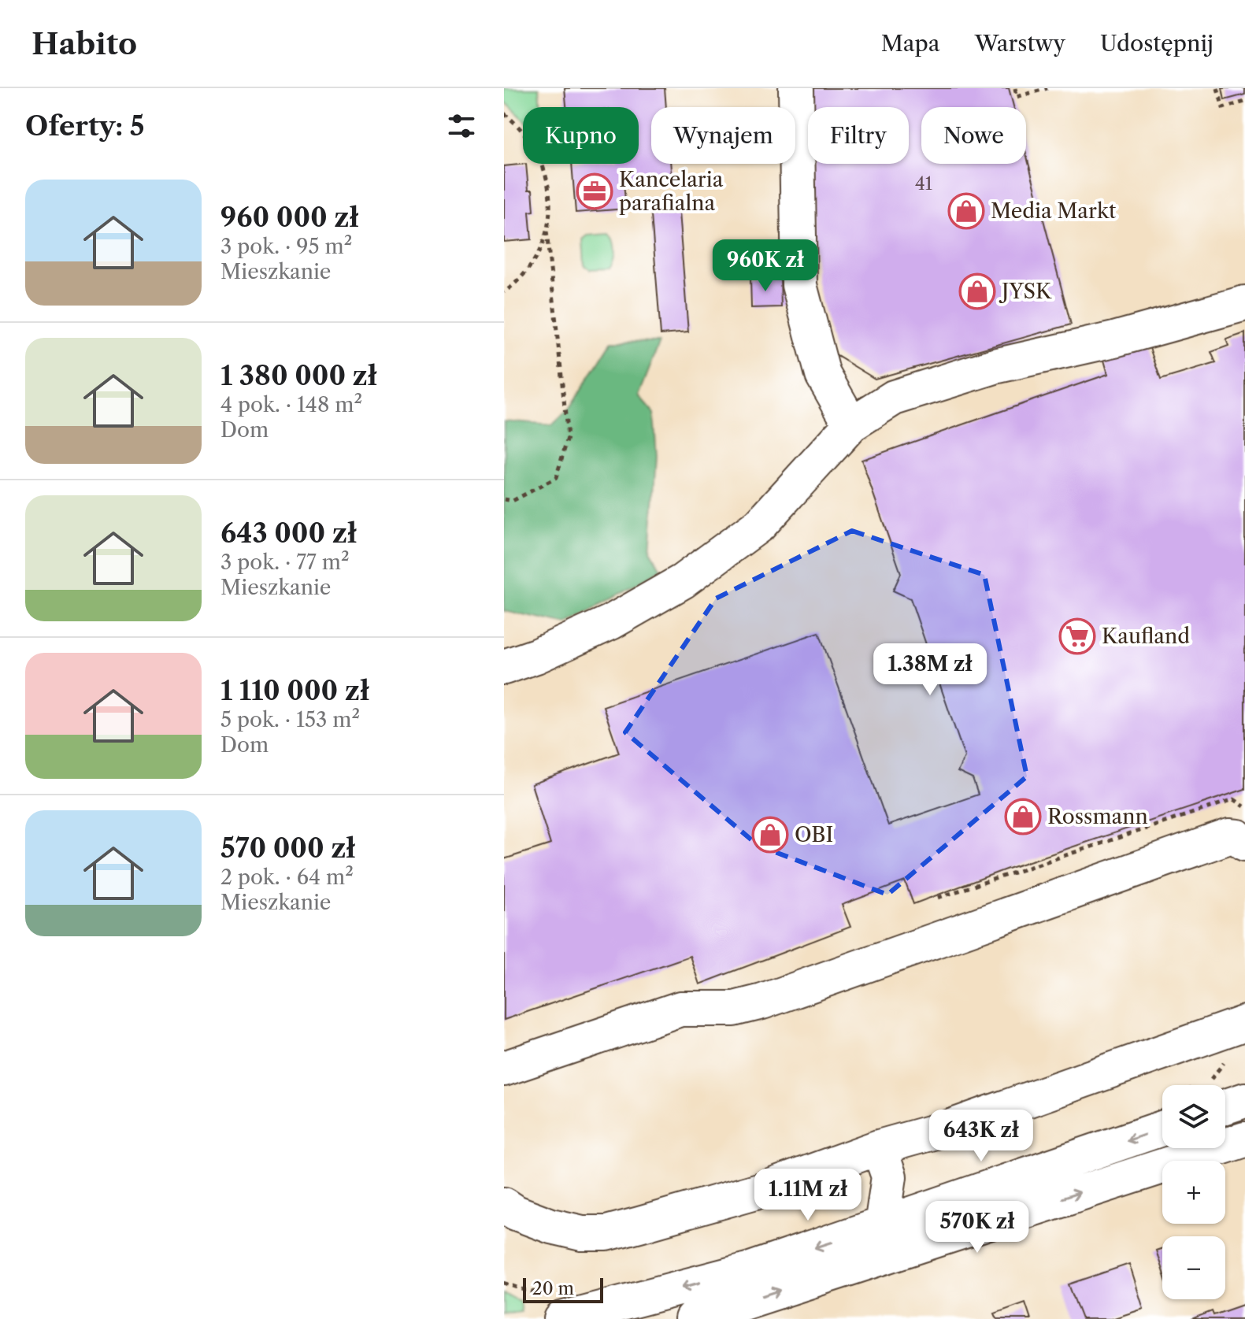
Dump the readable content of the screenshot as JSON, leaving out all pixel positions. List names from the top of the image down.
{
  "places": {
    "office": ["Kancelaria parafialna"],
    "shop": [
      "Media Markt",
      "JYSK",
      "Rossmann",
      "OBI"
    ],
    "supermarket": ["Kaufland"]
  },
  "house_numbers": ["41"],
  "scale_bar": "20 m",
  "page": {
    "header": "Habito",
    "nav": ["Mapa", "Warstwy", "Udostępnij"],
    "heading": "Oferty: 5",
    "chip": [
      "Kupno",
      "Wynajem",
      "Filtry",
      "Nowe"
    ],
    "list": [
      {
        "name": "960 000 zł",
        "note": "3 pok. · 95 m² · Mieszkanie"
      },
      {
        "name": "1 380 000 zł",
        "note": "4 pok. · 148 m² · Dom"
      },
      {
        "name": "643 000 zł",
        "note": "3 pok. · 77 m² · Mieszkanie"
      },
      {
        "name": "1 110 000 zł",
        "note": "5 pok. · 153 m² · Dom"
      },
      {
        "name": "570 000 zł",
        "note": "2 pok. · 64 m² · Mieszkanie"
      }
    ],
    "price": [
      "960K zł",
      "1.38M zł",
      "643K zł",
      "1.11M zł",
      "570K zł"
    ],
    "map_buttons": ["+", "−"],
    "scale": "20 m"
  }
}
